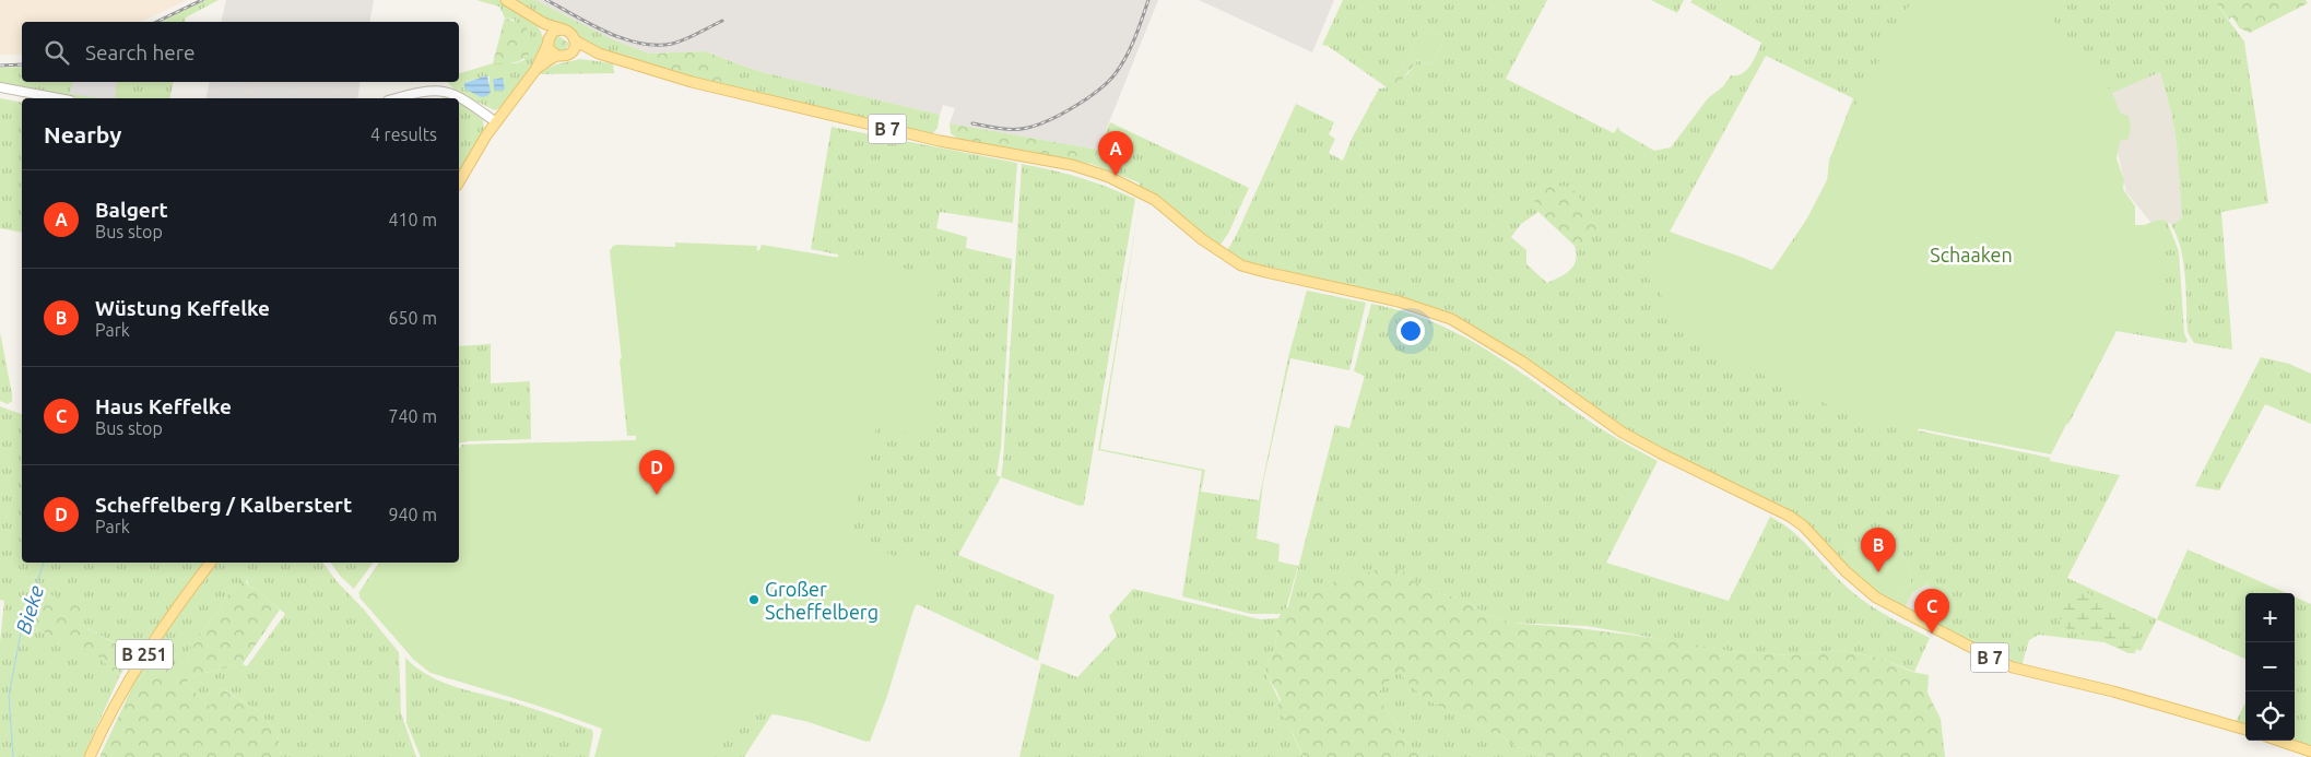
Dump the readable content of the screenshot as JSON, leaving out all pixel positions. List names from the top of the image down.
{
  "streets": {
    "main road": ["B 7", "B 251"]
  },
  "water": ["Bieke"],
  "parks": ["Schaaken"],
  "places": ["Großer Scheffelberg"],
  "page": {
    "search": "Search here",
    "heading": ["Nearby", "4 results"],
    "pins": [
      "A",
      "D",
      "B",
      "C"
    ],
    "list": [
      {
        "mark": "A",
        "name": "Balgert",
        "note": "Bus stop",
        "value": "410 m"
      },
      {
        "mark": "B",
        "name": "Wüstung Keffelke",
        "note": "Park",
        "value": "650 m"
      },
      {
        "mark": "C",
        "name": "Haus Keffelke",
        "note": "Bus stop",
        "value": "740 m"
      },
      {
        "mark": "D",
        "name": "Scheffelberg / Kalberstert",
        "note": "Park",
        "value": "940 m"
      }
    ],
    "map_buttons": ["+", "−"]
  }
}
